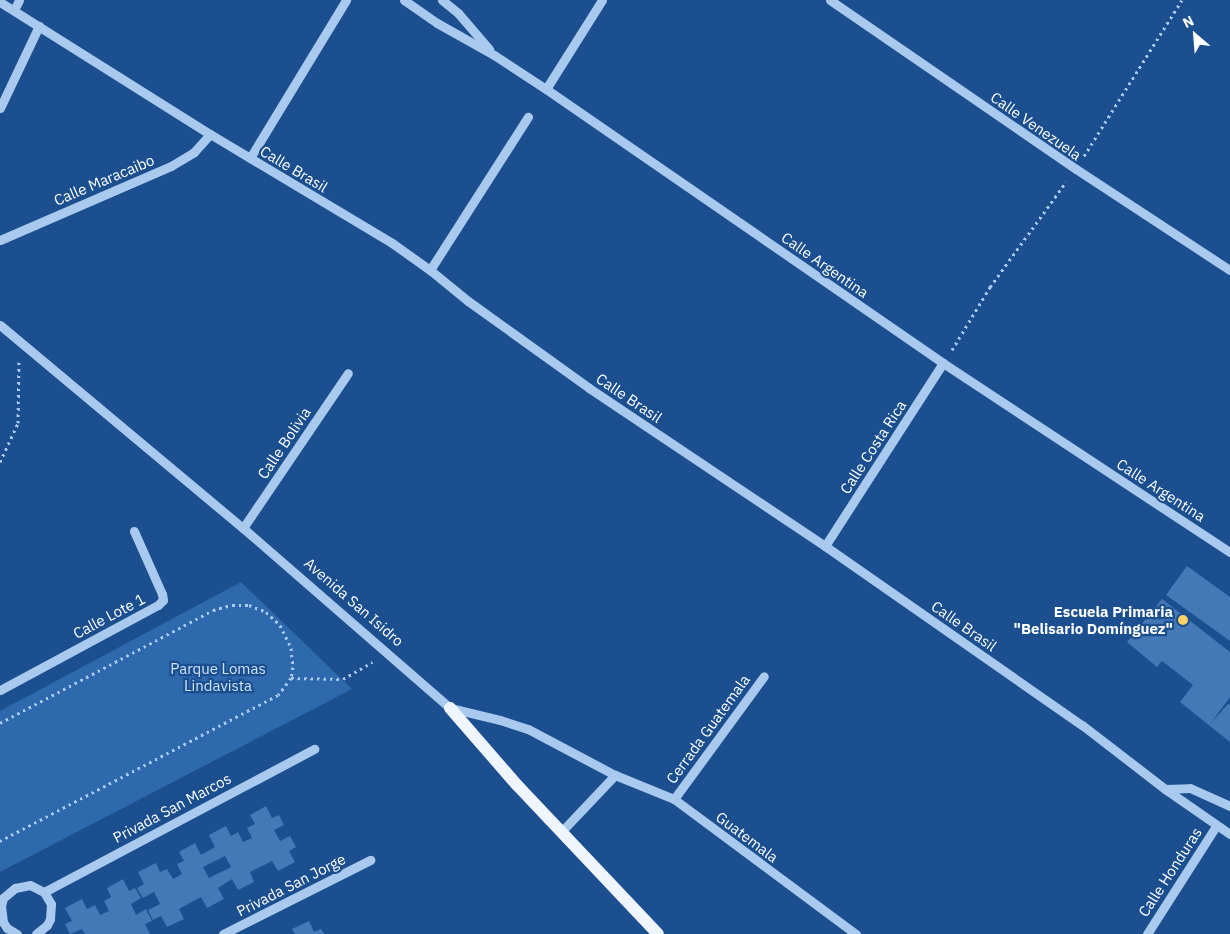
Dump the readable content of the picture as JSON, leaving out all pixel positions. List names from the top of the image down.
{
  "streets": {
    "main road": ["Avenida San Isidro"],
    "street": [
      "Calle Venezuela",
      "Calle Brasil",
      "Calle Maracaibo",
      "Calle Argentina",
      "Calle Bolivia",
      "Calle Costa Rica",
      "Calle Lote 1",
      "Cerrada Guatemala",
      "Privada San Marcos",
      "Guatemala",
      "Calle Honduras",
      "Privada San Jorge"
    ]
  },
  "crossings": [
    ["Calle Brasil", "Calle Maracaibo"],
    ["Calle Brasil", "Calle Costa Rica"],
    ["Calle Brasil", "Calle Honduras"],
    ["Calle Argentina", "Calle Costa Rica"],
    ["Calle Bolivia", "Avenida San Isidro"],
    ["Avenida San Isidro", "Guatemala"],
    ["Cerrada Guatemala", "Guatemala"]
  ],
  "parks": ["Parque Lomas Lindavista"],
  "places": ["Escuela Primaria \"Belisario Domínguez\""],
  "north": "top left"
}
